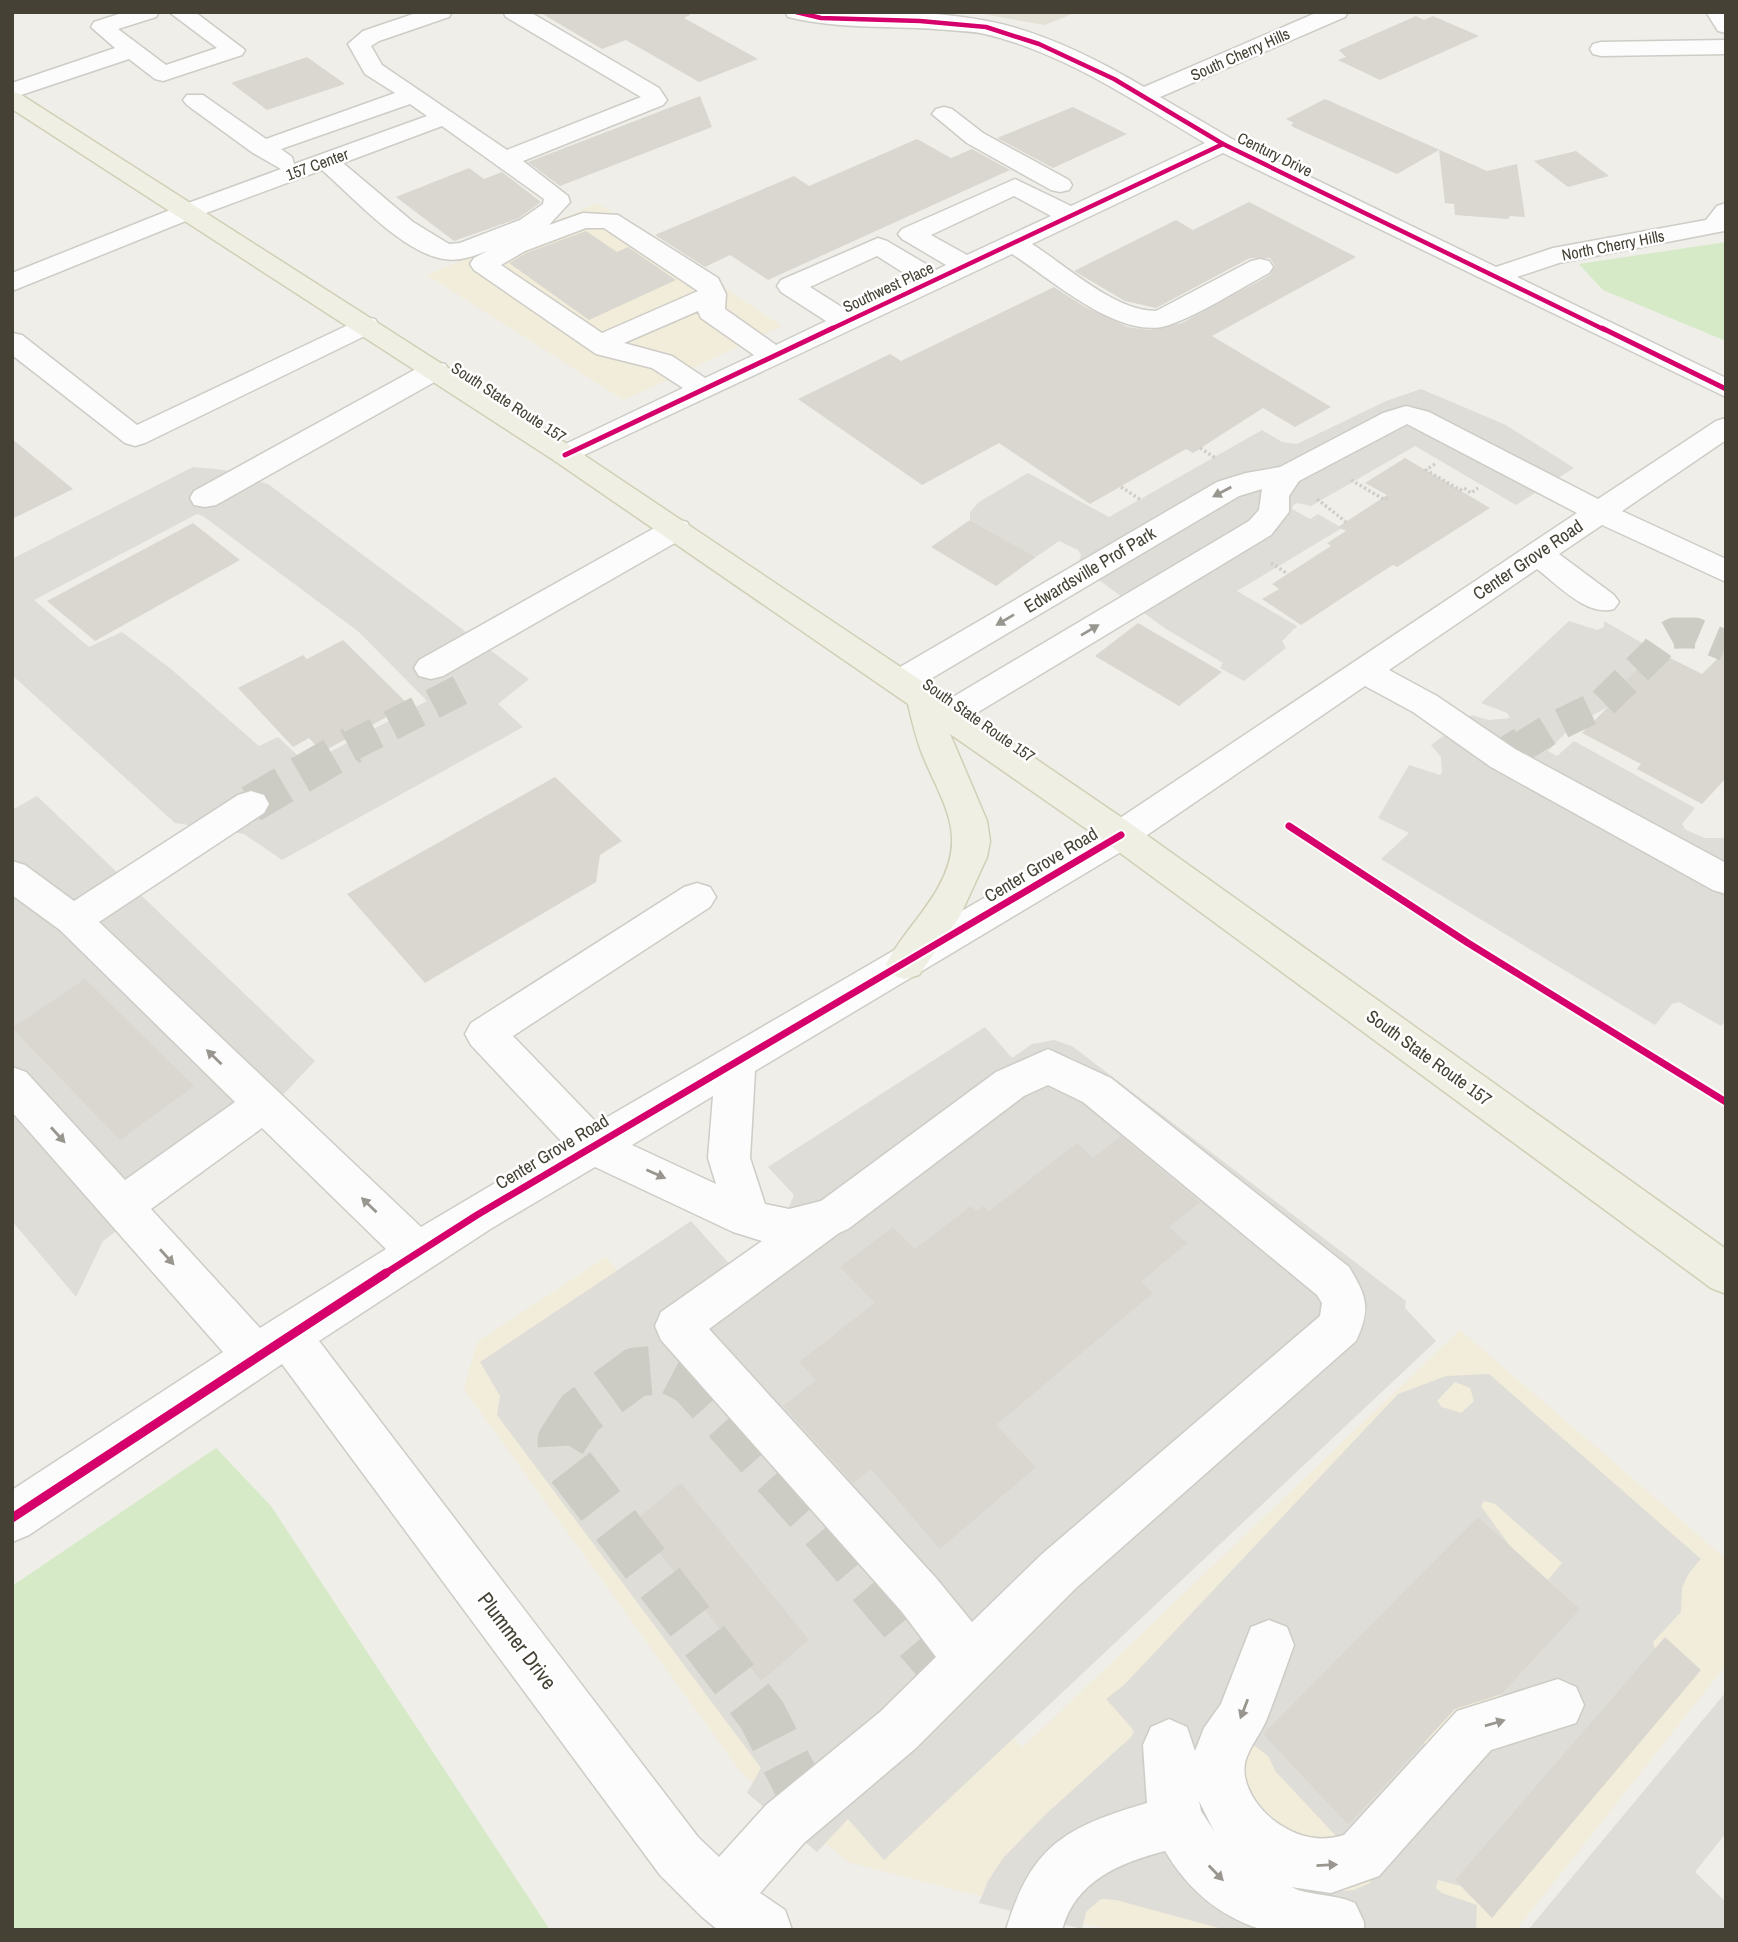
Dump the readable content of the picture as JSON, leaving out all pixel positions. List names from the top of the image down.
{
  "streets": {
    "main road": ["South State Route 157"],
    "street": [
      "South Cherry Hills",
      "Century Drive",
      "157 Center",
      "North Cherry Hills",
      "Southwest Place",
      "Center Grove Road",
      "Edwardsville Prof Park",
      "Plummer Drive"
    ]
  },
  "crossings": [
    ["South Cherry Hills", "Century Drive"],
    ["Century Drive", "North Cherry Hills"],
    ["Century Drive", "Southwest Place"],
    ["157 Center", "South State Route 157"],
    ["Southwest Place", "South State Route 157"],
    ["South State Route 157", "Center Grove Road"],
    ["South State Route 157", "Edwardsville Prof Park"],
    ["Center Grove Road", "Edwardsville Prof Park"],
    ["Center Grove Road", "Plummer Drive"]
  ]
}
